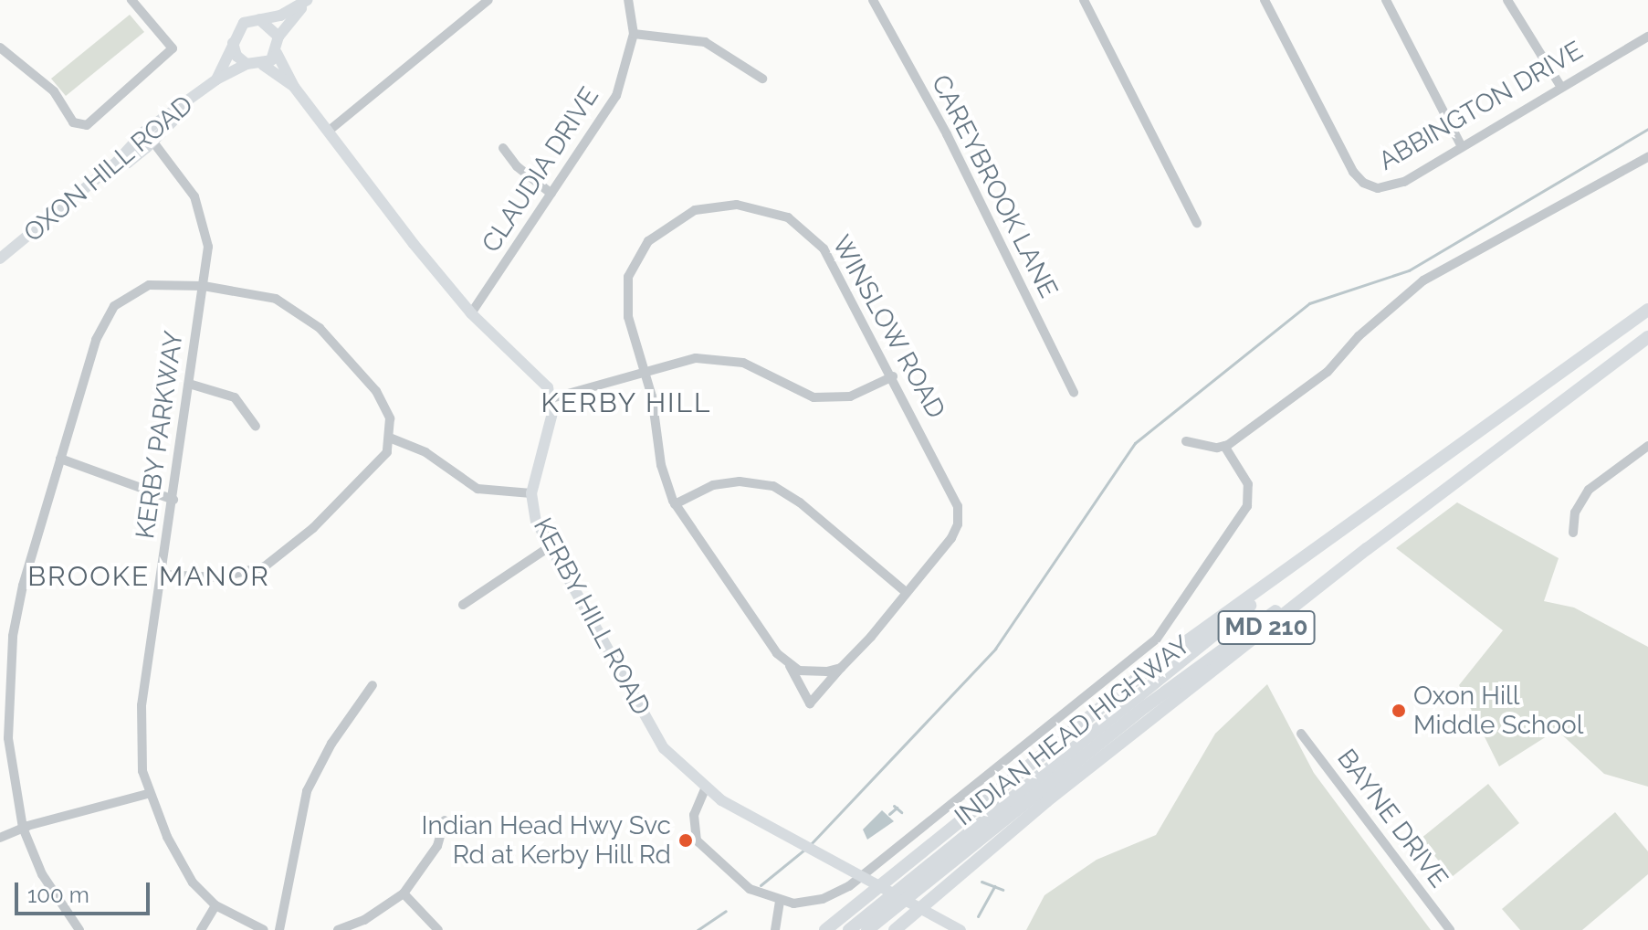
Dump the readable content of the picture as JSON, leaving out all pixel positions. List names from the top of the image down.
{
  "streets": {
    "highway": ["MD 210", "INDIAN HEAD HIGHWAY"],
    "main road": ["OXON HILL ROAD", "KERBY HILL ROAD"],
    "street": [
      "ABBINGTON DRIVE",
      "CLAUDIA DRIVE",
      "CAREYBROOK LANE",
      "WINSLOW ROAD",
      "KERBY PARKWAY",
      "BAYNE DRIVE"
    ]
  },
  "crossings": [
    ["OXON HILL ROAD", "KERBY PARKWAY"]
  ],
  "districts": ["KERBY HILL", "BROOKE MANOR"],
  "places": ["Oxon Hill Middle School", "Indian Head Hwy Svc Rd at Kerby Hill Rd"],
  "scale_bar": "100 m"
}
